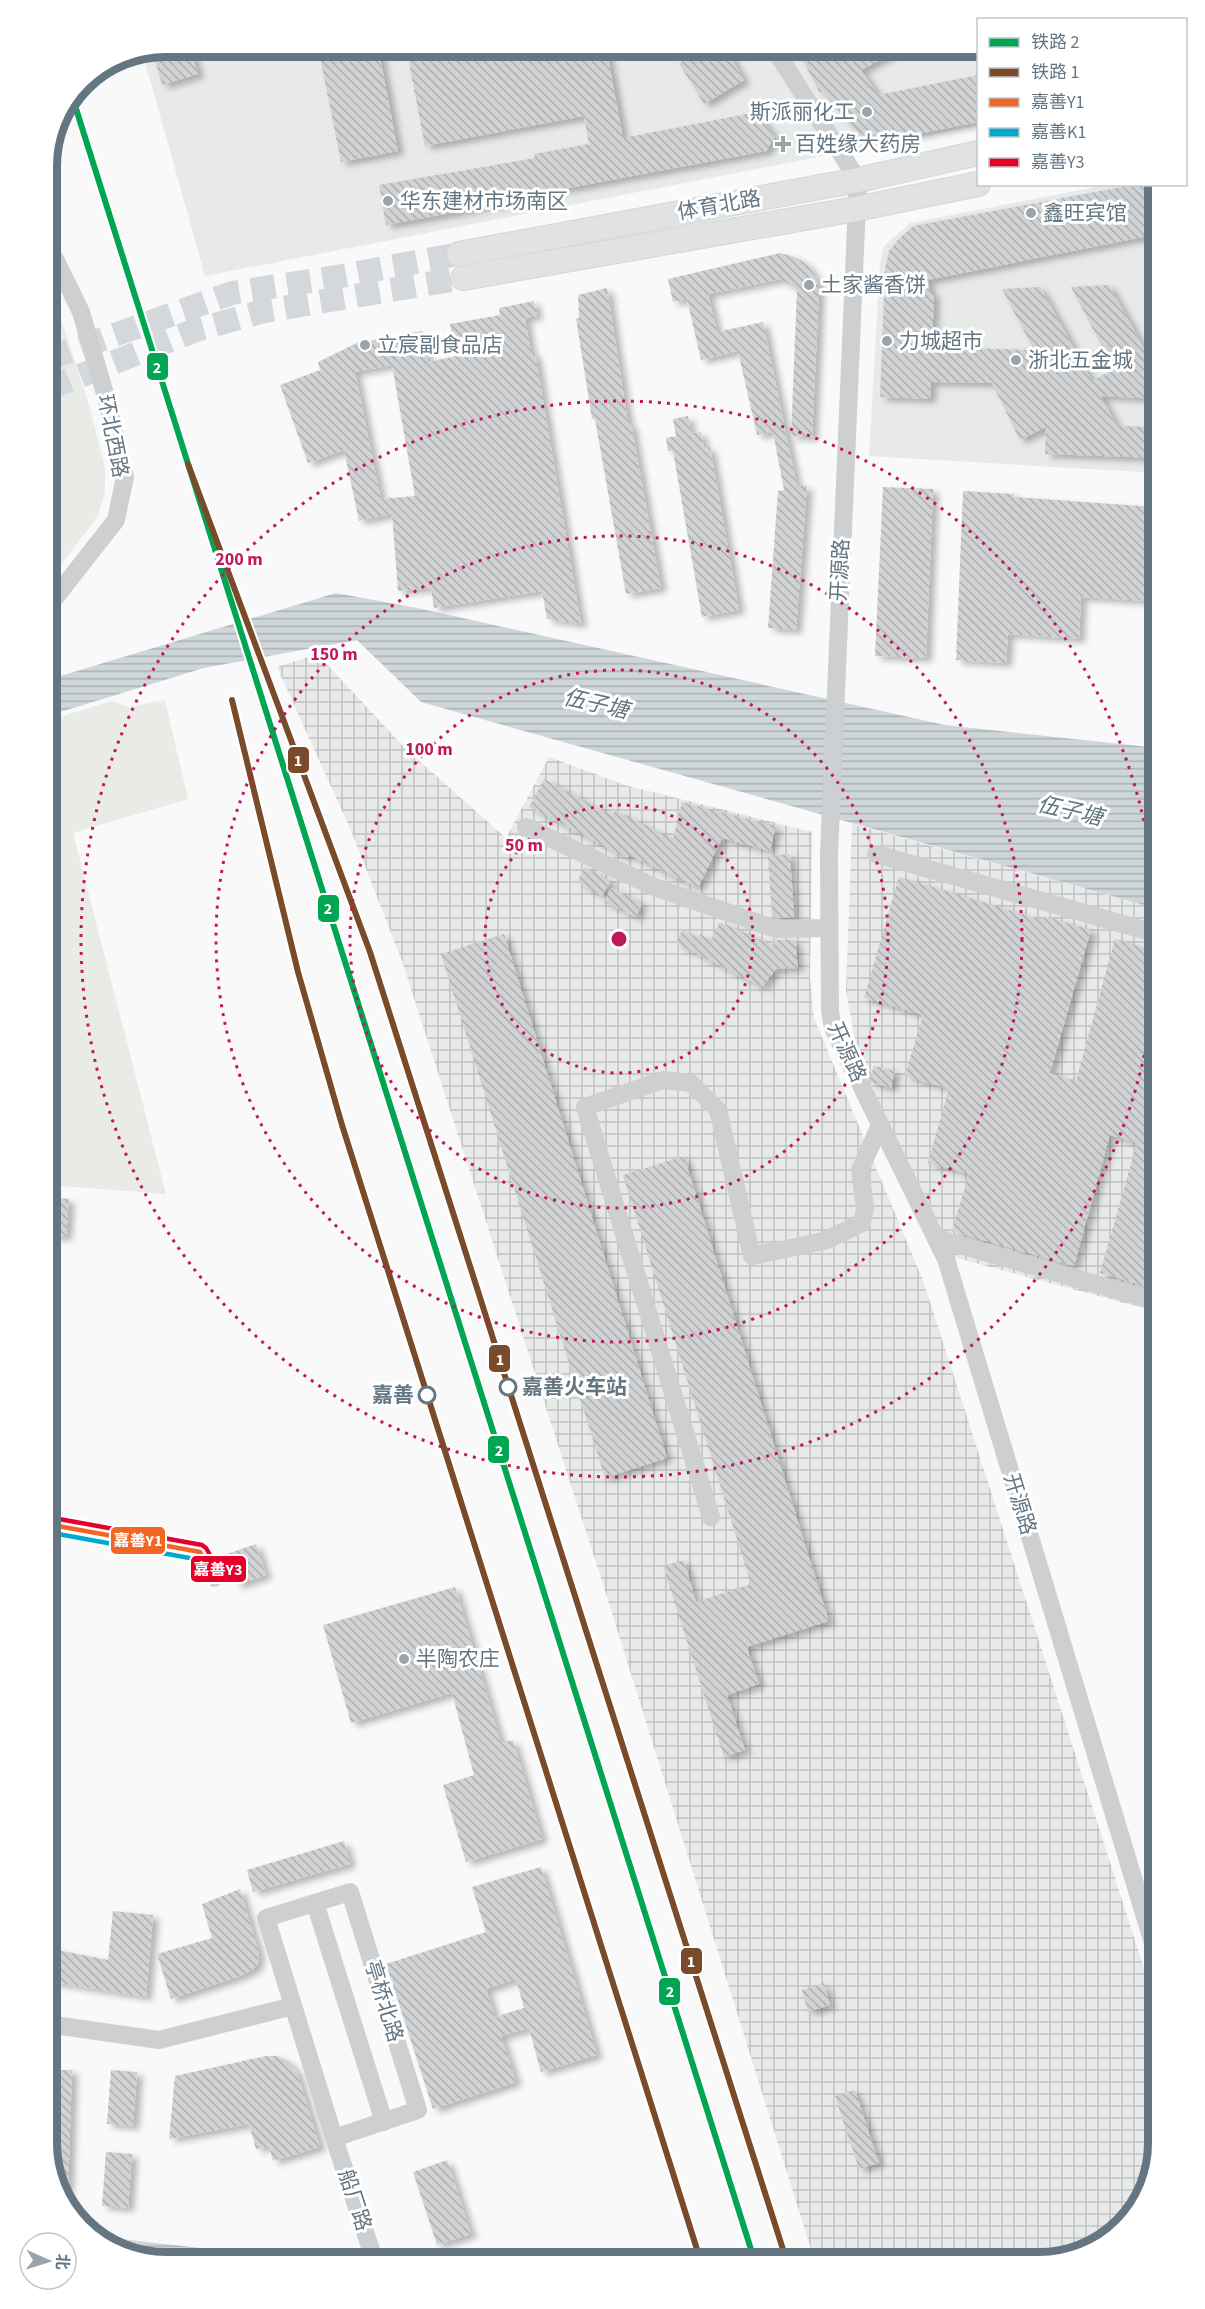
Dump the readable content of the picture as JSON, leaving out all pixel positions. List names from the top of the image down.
{
  "streets": {
    "main road": ["体育北路"],
    "street": [
      "环北西路",
      "开源路",
      "亭桥北路",
      "船厂路"
    ]
  },
  "crossings": [
    ["体育北路", "开源路"],
    ["亭桥北路", "船厂路"]
  ],
  "water": ["伍子塘"],
  "places": {
    "other": [
      "斯派丽化工",
      "华东建材市场南区",
      "鑫旺宾馆",
      "土家酱香饼",
      "力城超市",
      "立宸副食品店",
      "浙北五金城",
      "嘉善火车站",
      "嘉善",
      "半陶农庄"
    ],
    "health": ["百姓缘大药房"]
  },
  "lines": [
    "rail line 2",
    "rail line 1",
    "transit line 嘉善Y3",
    "transit line 嘉善Y1",
    "transit line 嘉善K1"
  ],
  "legend": [
    "铁路 2",
    "铁路 1",
    "嘉善Y1",
    "嘉善K1",
    "嘉善Y3"
  ],
  "north": "right",
  "rings": [
    "200 m",
    "150 m",
    "100 m",
    "50 m"
  ]
}
